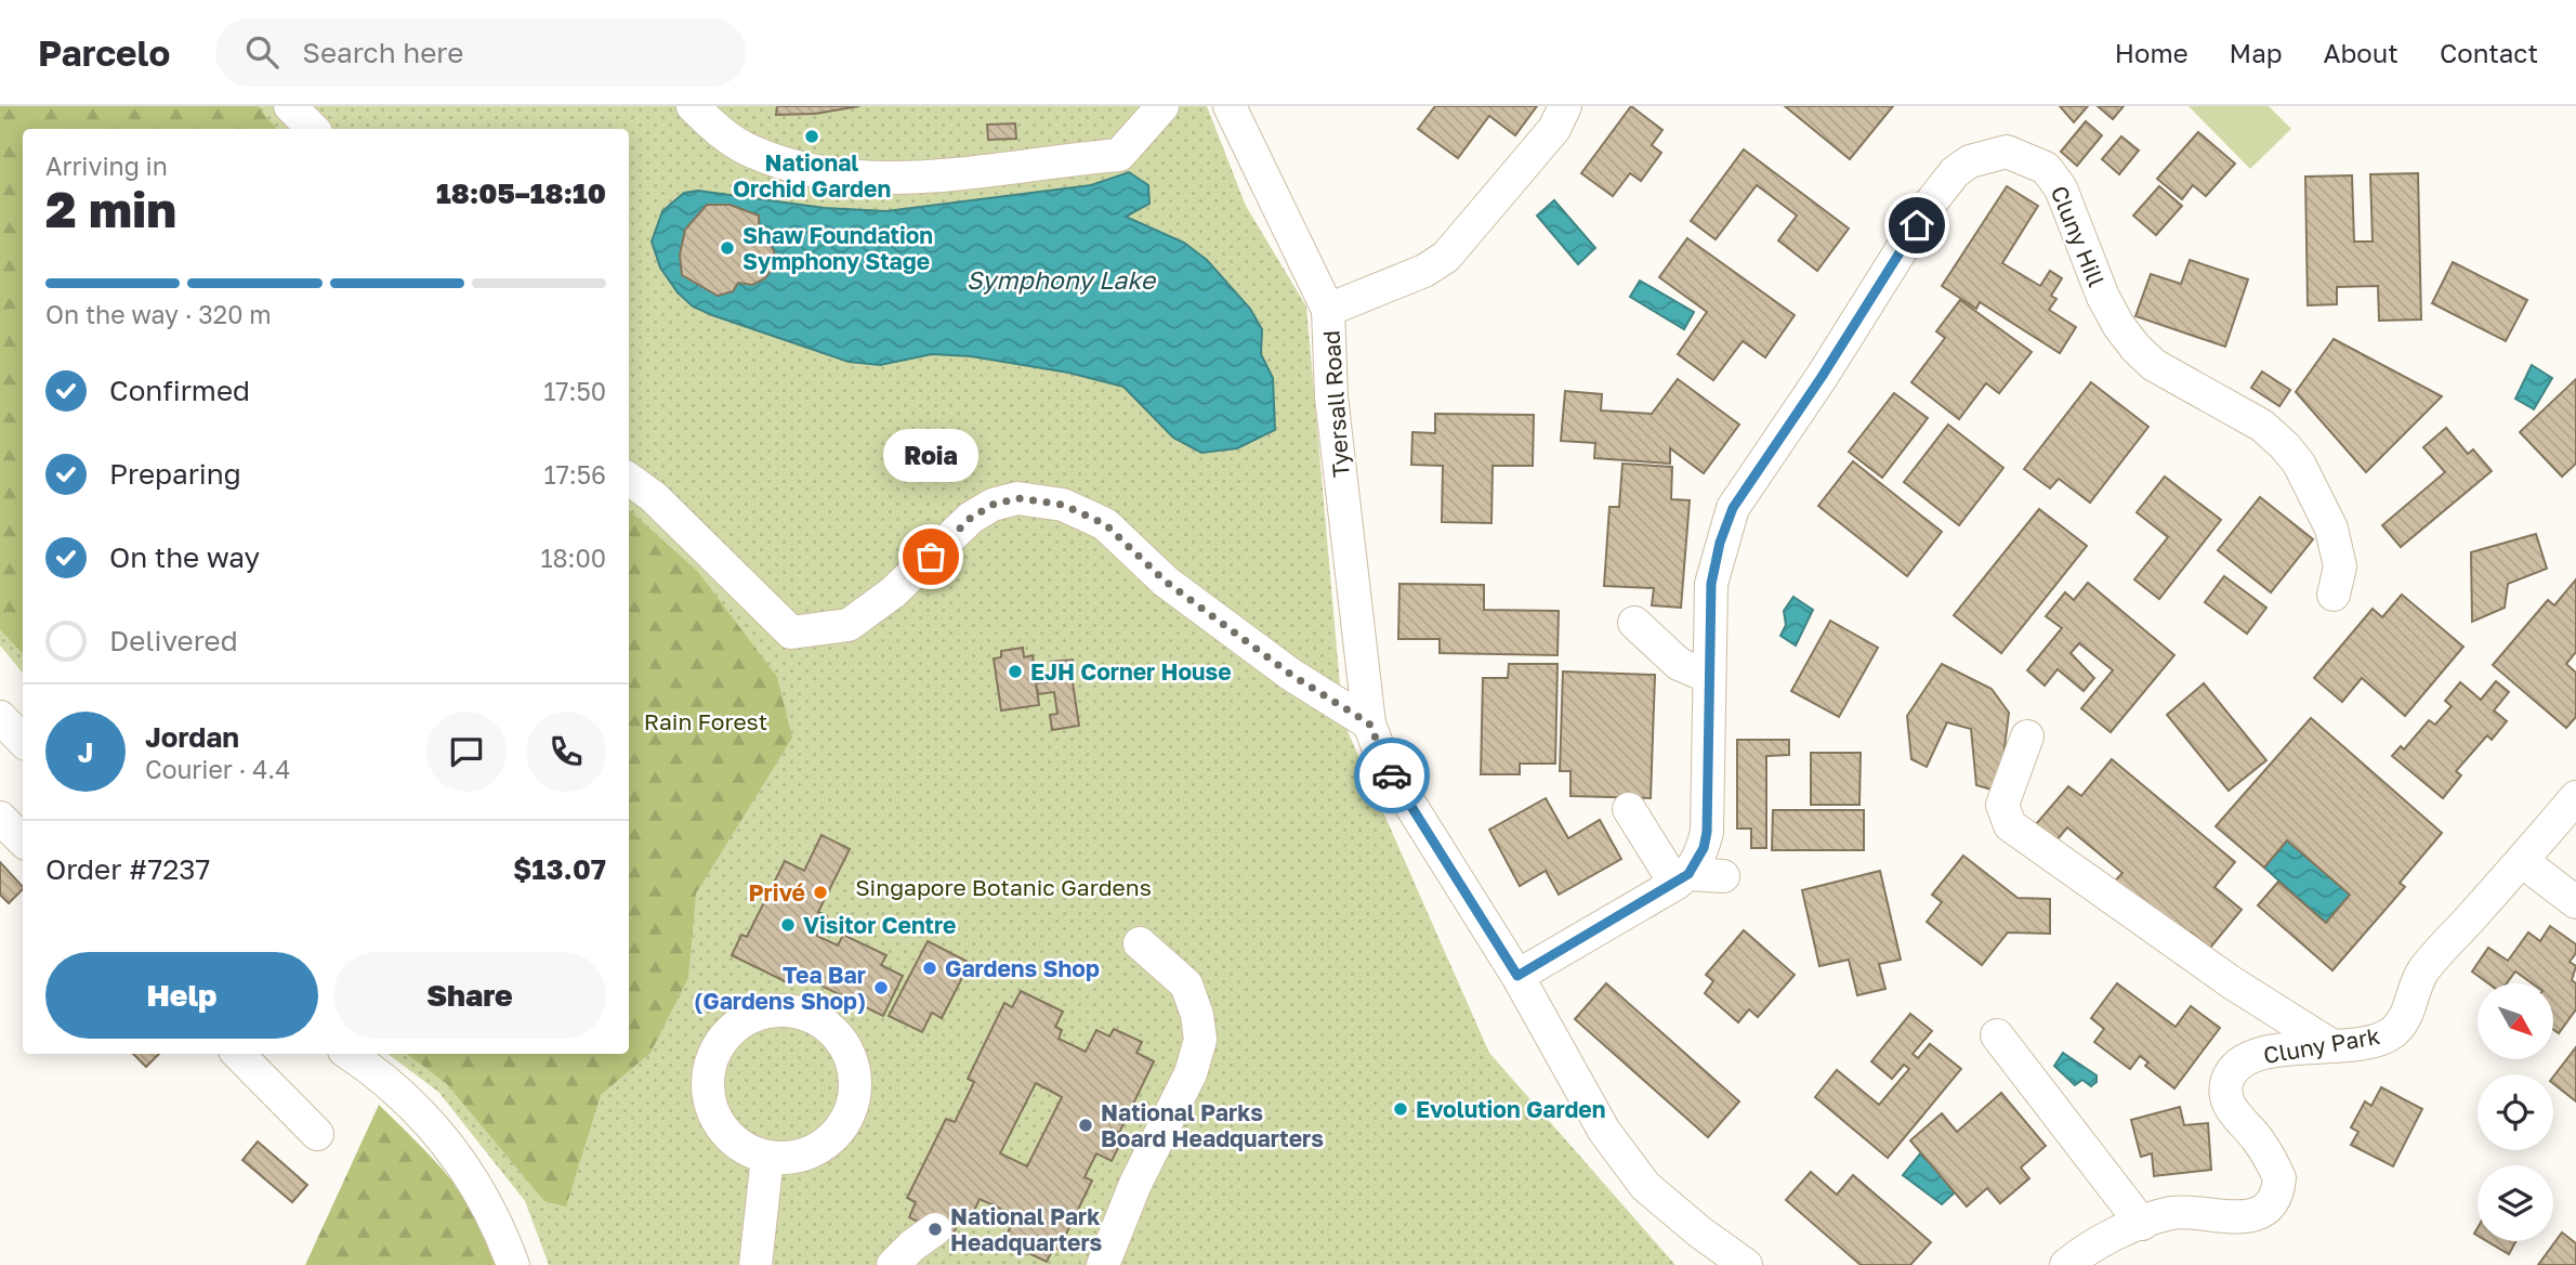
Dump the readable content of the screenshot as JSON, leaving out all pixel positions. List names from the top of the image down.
{
  "streets": {
    "street": ["Cluny Hill", "Tyersall Road", "Cluny Park"]
  },
  "water": ["Symphony Lake"],
  "parks": ["Rain Forest", "Singapore Botanic Gardens"],
  "places": [
    "National Orchid Garden",
    "Shaw Foundation Symphony Stage",
    "Roia",
    "EJH Corner House",
    "Privé",
    "Visitor Centre",
    "Gardens Shop",
    "Tea Bar (Gardens Shop)",
    "Evolution Garden",
    "National Parks Board Headquarters",
    "National Park Headquarters"
  ],
  "north": "bottom right",
  "page": {
    "header": "Parcelo",
    "search": "Search here",
    "nav": [
      "Home",
      "Map",
      "About",
      "Contact"
    ],
    "heading": ["2 min", "Arriving in", "18:05–18:10"],
    "panel": [
      "Jordan",
      "Courier · 4.4",
      "Order #7237",
      "$13.07"
    ],
    "bar": "On the way · 320 m",
    "list": [
      ["Confirmed", "17:50"],
      ["Preparing", "17:56"],
      ["On the way", "18:00"],
      "Delivered"
    ],
    "bubble": "Roia",
    "round": "J",
    "buttons": ["Help", "Share"]
  }
}
